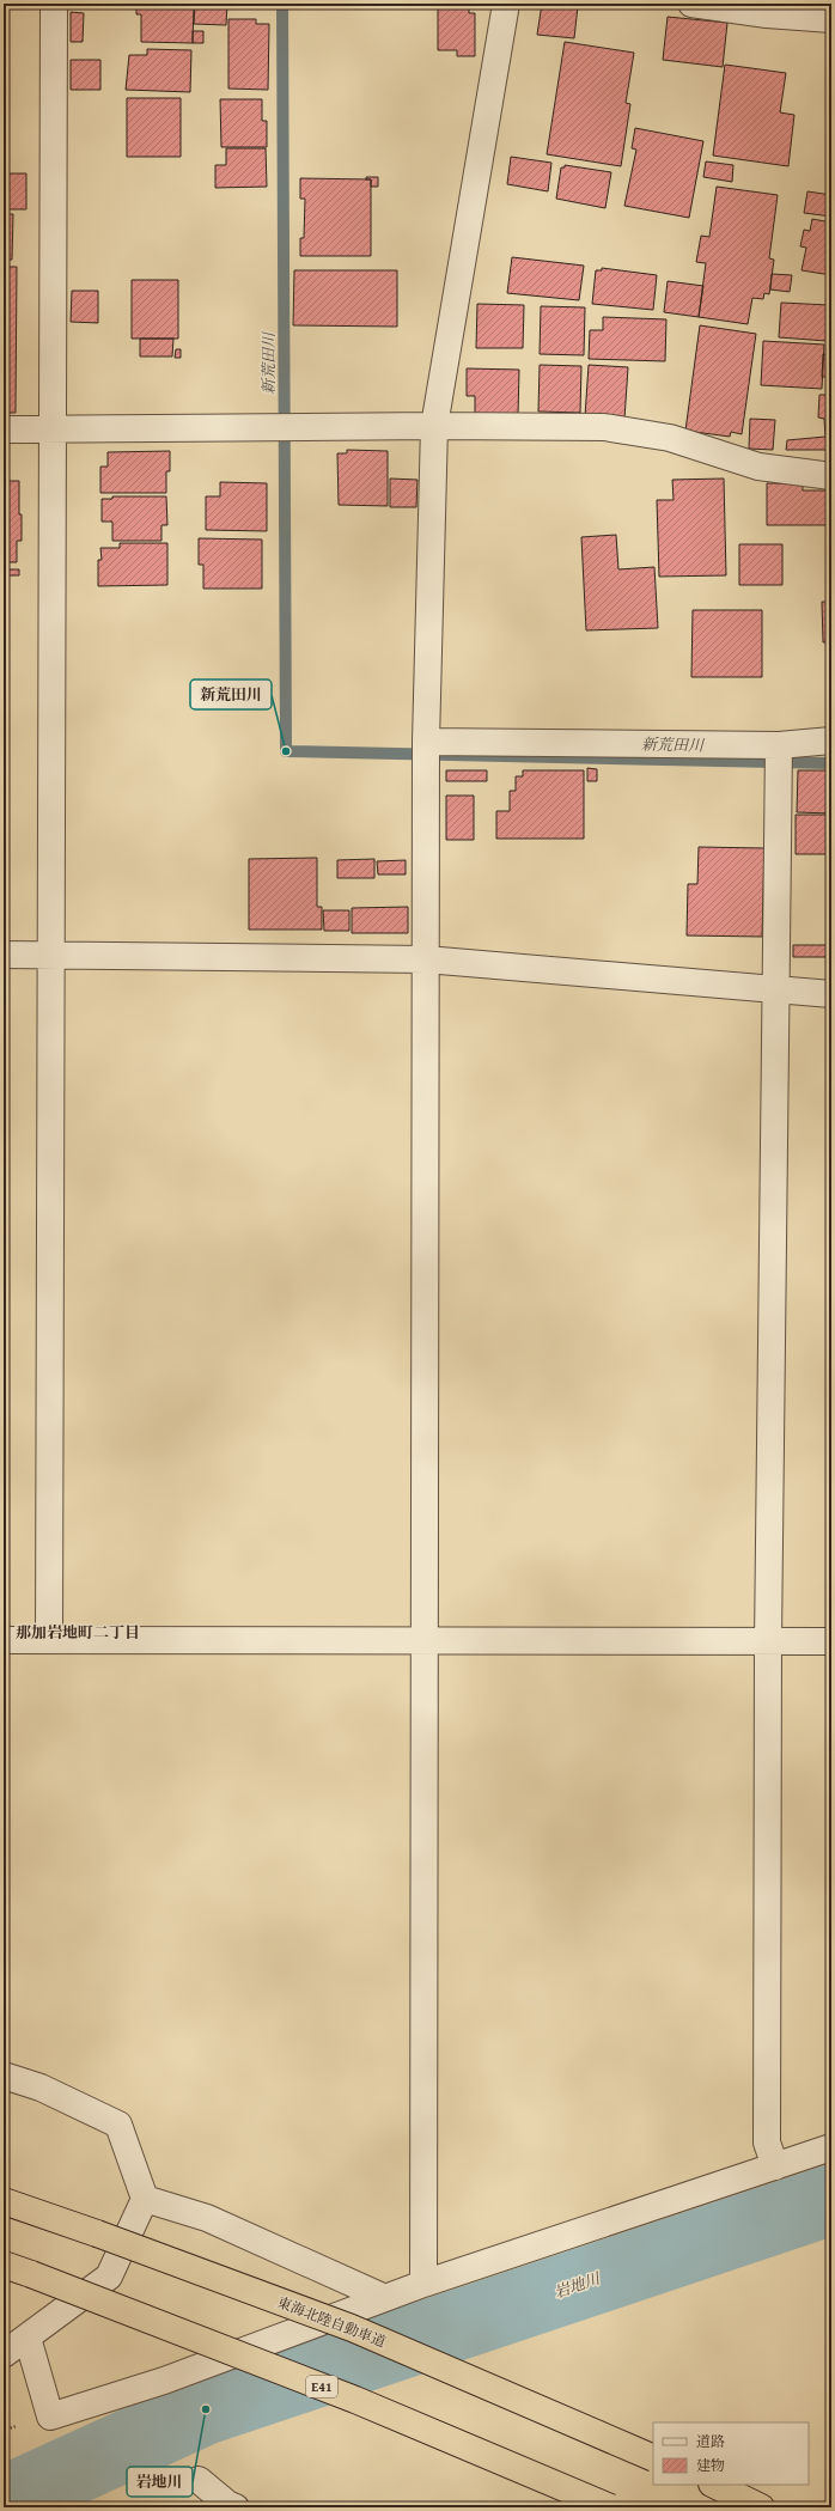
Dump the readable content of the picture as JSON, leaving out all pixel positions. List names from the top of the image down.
{
  "streets": {
    "highway": ["東海北陸自動車道", "E41"]
  },
  "districts": ["那加岩地町二丁目"],
  "water": ["新荒田川", "岩地川"],
  "places": ["新荒田川", "岩地川"],
  "legend": ["道路", "建物"]
}
